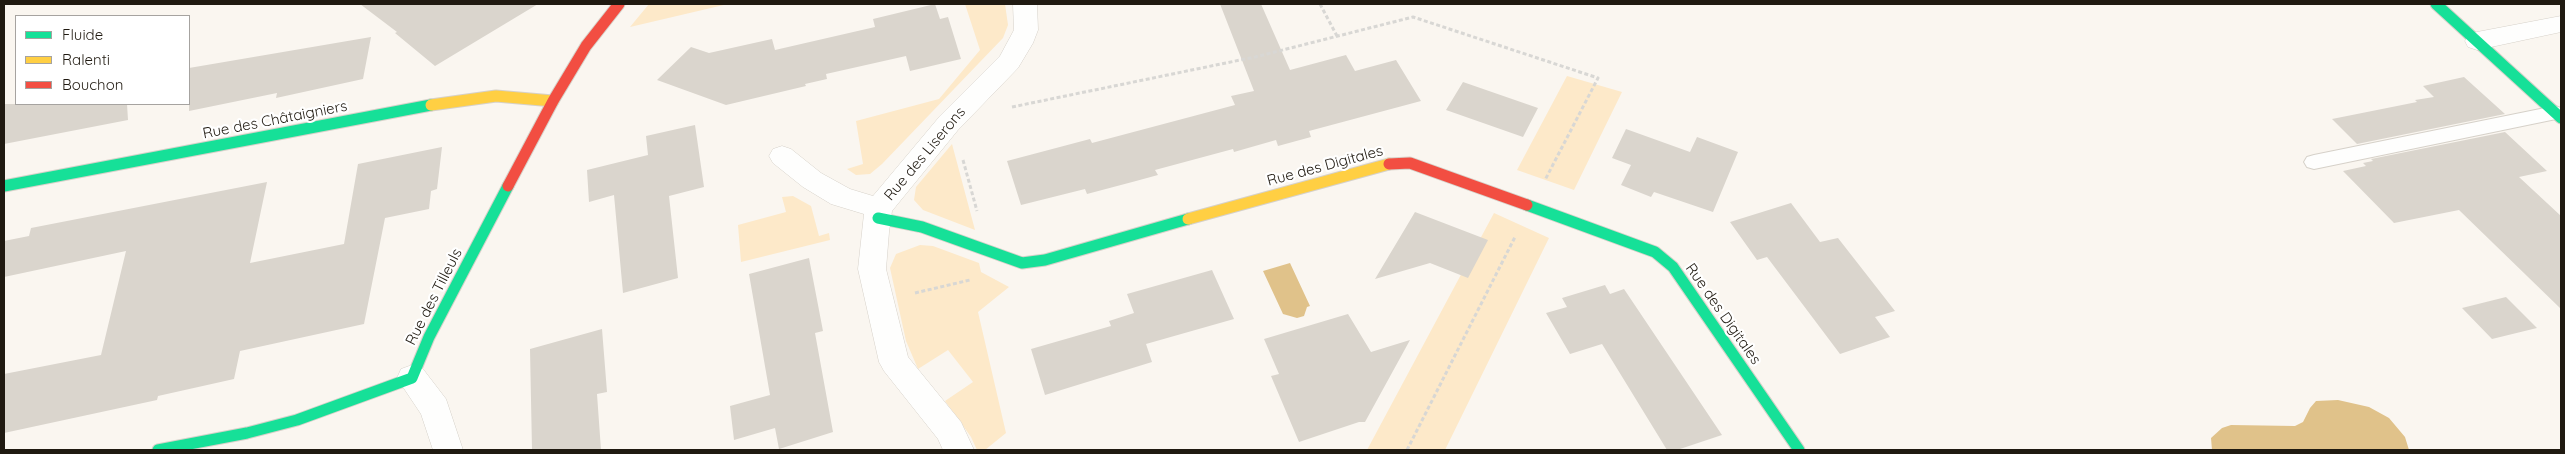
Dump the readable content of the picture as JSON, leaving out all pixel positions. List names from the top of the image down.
{
  "streets": {
    "street": [
      "Rue des Châtaigniers",
      "Rue des Liserons",
      "Rue des Digitales",
      "Rue des Tilleuls"
    ]
  },
  "crossings": [
    ["Rue des Châtaigniers", "Rue des Tilleuls"],
    ["Rue des Liserons", "Rue des Digitales"]
  ],
  "legend": ["Fluide", "Ralenti", "Bouchon"]
}
